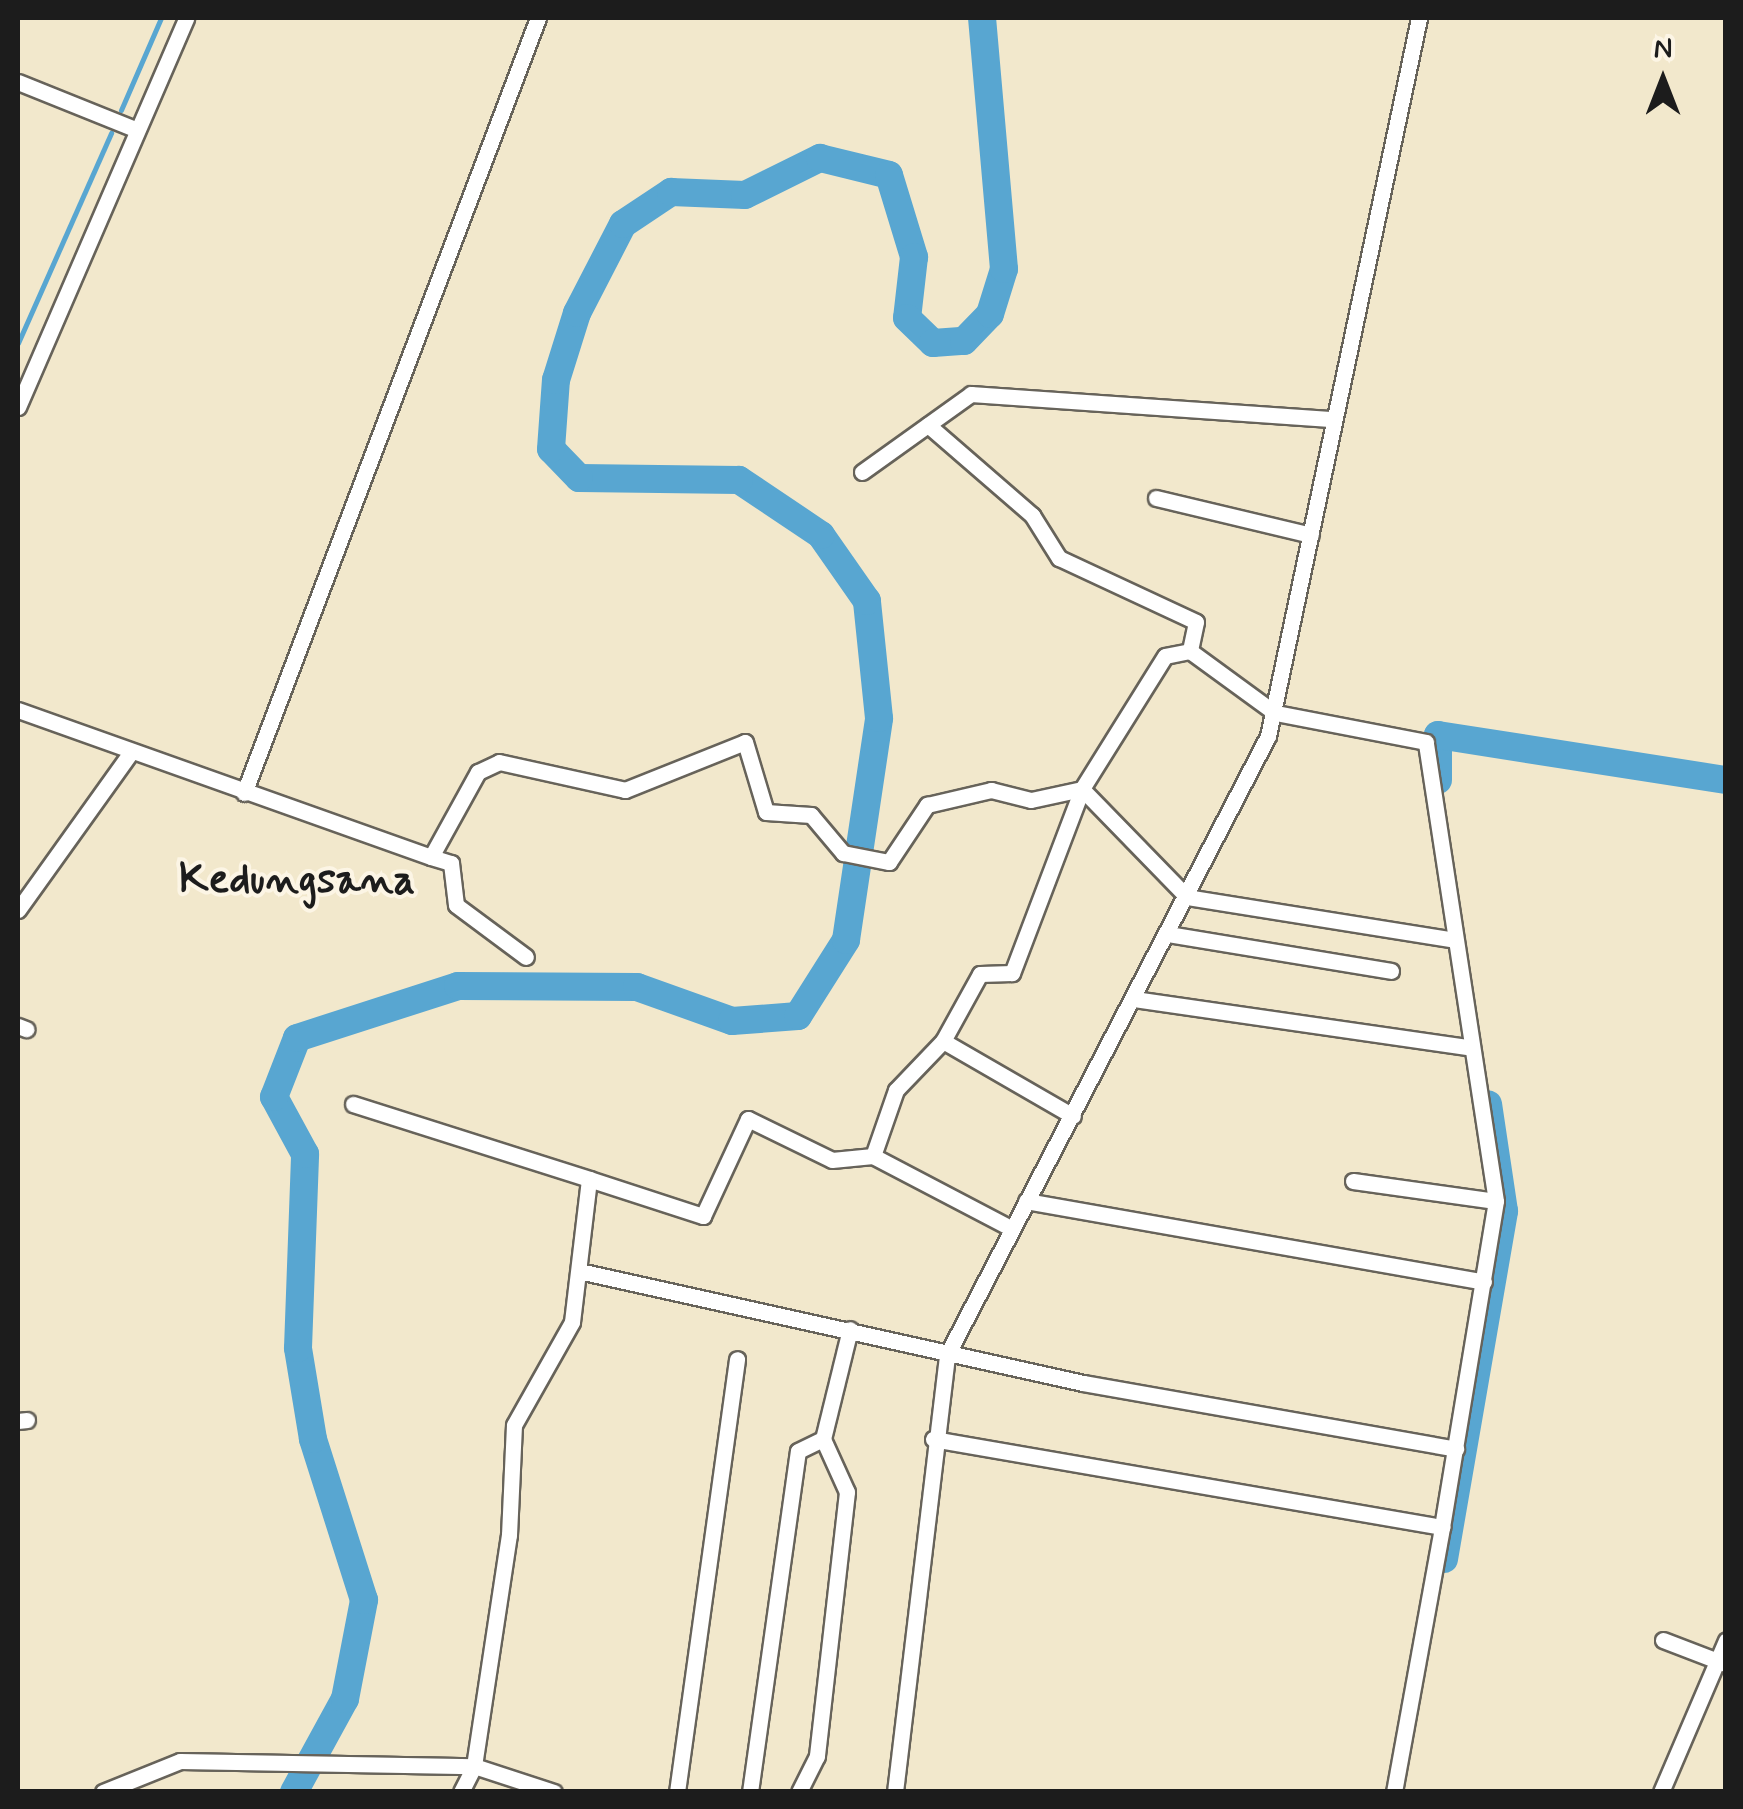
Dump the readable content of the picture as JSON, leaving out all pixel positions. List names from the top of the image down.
{
  "districts": ["Kedungsana"],
  "north": "top"
}
